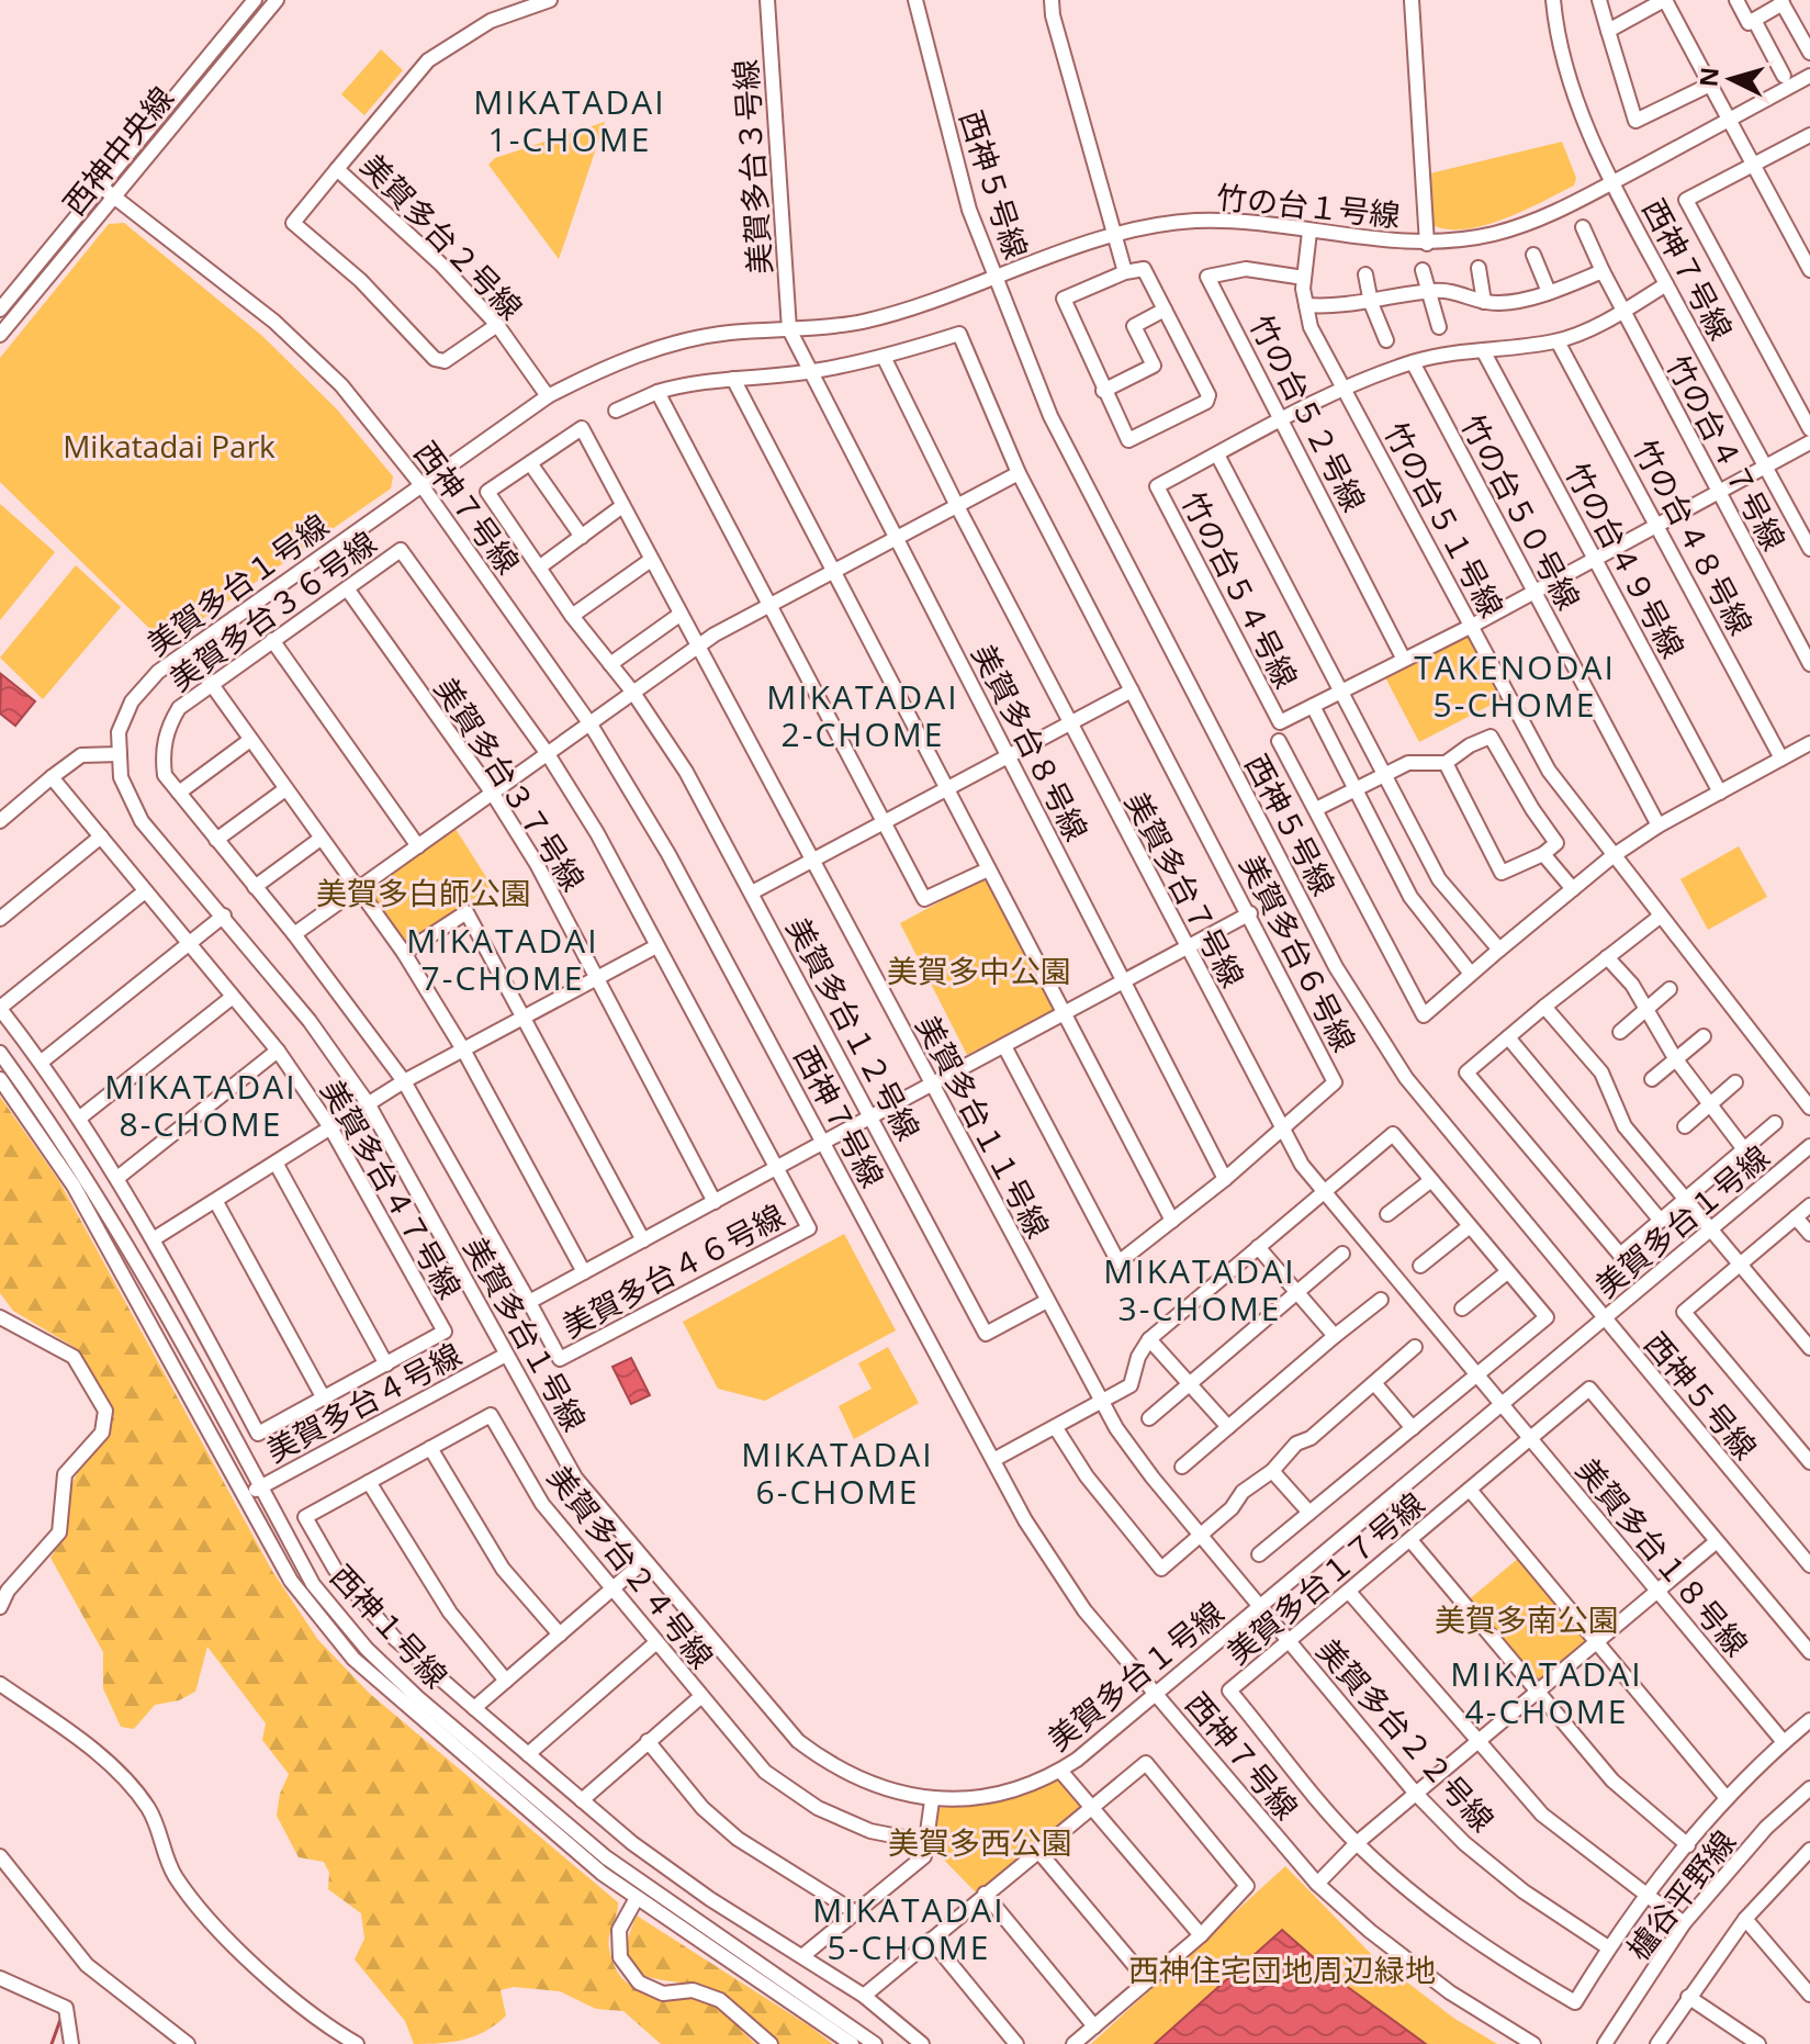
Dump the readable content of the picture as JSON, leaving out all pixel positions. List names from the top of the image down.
{
  "streets": {
    "street": [
      "西神中央線",
      "美賀多台３号線",
      "西神５号線",
      "竹の台１号線",
      "美賀多台２号線",
      "西神７号線",
      "竹の台５２号線",
      "竹の台４７号線",
      "竹の台５０号線",
      "竹の台５１号線",
      "竹の台４８号線",
      "竹の台４９号線",
      "美賀多台１号線",
      "竹の台５４号線",
      "美賀多台３６号線",
      "美賀多台８号線",
      "美賀多台３７号線",
      "美賀多台７号線",
      "美賀多台６号線",
      "美賀多台１２号線",
      "美賀多台１１号線",
      "美賀多台４７号線",
      "美賀多台４６号線",
      "美賀多台４号線",
      "美賀多台１８号線",
      "美賀多台２４号線",
      "美賀多台１７号線",
      "西神１号線",
      "美賀多台２２号線",
      "櫨谷平野線"
    ]
  },
  "crossings": [
    ["西神中央線", "西神７号線"],
    ["美賀多台３号線", "美賀多台１号線"],
    ["美賀多台３号線", "美賀多台８号線"],
    ["西神５号線", "竹の台１号線"],
    ["西神５号線", "美賀多台１号線"],
    ["竹の台１号線", "西神７号線"],
    ["竹の台１号線", "竹の台５１号線"],
    ["竹の台１号線", "美賀多台１号線"],
    ["美賀多台２号線", "美賀多台１号線"],
    ["西神７号線", "美賀多台１号線"],
    ["西神７号線", "竹の台５４号線"],
    ["竹の台５２号線", "竹の台５１号線"],
    ["竹の台５２号線", "竹の台５４号線"],
    ["竹の台４７号線", "竹の台５４号線"],
    ["竹の台５０号線", "竹の台５４号線"],
    ["竹の台５１号線", "竹の台５４号線"],
    ["竹の台４８号線", "竹の台５４号線"],
    ["竹の台４９号線", "竹の台５４号線"],
    ["美賀多台１号線", "美賀多台８号線"],
    ["美賀多台１号線", "美賀多台７号線"],
    ["美賀多台１号線", "美賀多台１１号線"],
    ["美賀多台１号線", "美賀多台４号線"],
    ["美賀多台１号線", "美賀多台１８号線"],
    ["美賀多台１号線", "美賀多台２２号線"],
    ["美賀多台３６号線", "美賀多台３７号線"],
    ["美賀多台３６号線", "美賀多台４６号線"],
    ["美賀多台８号線", "美賀多台６号線"],
    ["美賀多台７号線", "美賀多台６号線"],
    ["美賀多台７号線", "美賀多台１８号線"],
    ["美賀多台１２号線", "美賀多台１１号線"],
    ["美賀多台１１号線", "美賀多台２２号線"],
    ["美賀多台４号線", "西神１号線"],
    ["美賀多台１８号線", "美賀多台１７号線"],
    ["美賀多台１７号線", "美賀多台２２号線"]
  ],
  "districts": [
    "MIKATADAI 1-CHOME",
    "TAKENODAI 5-CHOME",
    "MIKATADAI 2-CHOME",
    "MIKATADAI 7-CHOME",
    "MIKATADAI 8-CHOME",
    "MIKATADAI 3-CHOME",
    "MIKATADAI 6-CHOME",
    "MIKATADAI 4-CHOME",
    "MIKATADAI 5-CHOME"
  ],
  "parks": [
    "Mikatadai Park",
    "美賀多白師公園",
    "美賀多中公園",
    "美賀多南公園",
    "美賀多西公園",
    "西神住宅団地周辺緑地"
  ],
  "north": "left"
}
